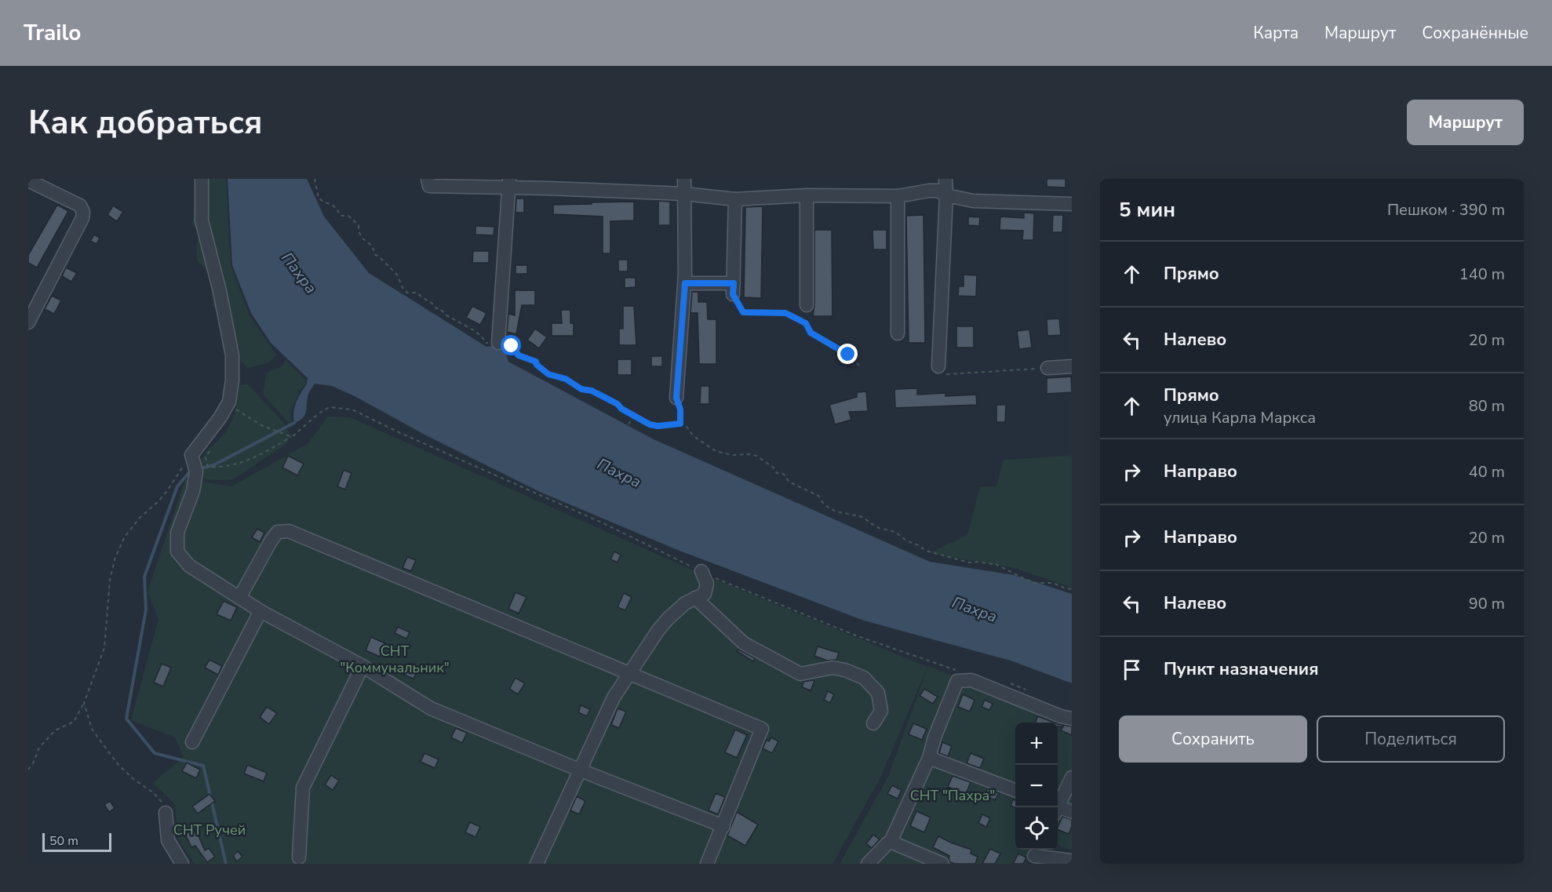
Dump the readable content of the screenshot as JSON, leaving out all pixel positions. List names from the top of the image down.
{
  "water": ["Пахра"],
  "parks": ["СНТ \"Коммунальник\"", "СНТ \"Пахра\"", "СНТ Ручей"],
  "scale_bar": "50 m",
  "page": {
    "header": "Trailo",
    "nav": ["Карта", "Маршрут", "Сохранённые"],
    "buttons": [
      "Маршрут",
      ["Сохранить", "Поделиться"]
    ],
    "title": "Как добраться",
    "heading": ["5 мин", "Пешком · 390 m"],
    "list": [
      ["Прямо", "140 m"],
      ["Налево", "20 m"],
      ["Прямо", "улица Карла Маркса", "80 m"],
      ["Направо", "40 m"],
      ["Направо", "20 m"],
      ["Налево", "90 m"],
      "Пункт назначения"
    ],
    "map_buttons": ["+", "−"],
    "scale": "50 m"
  }
}
